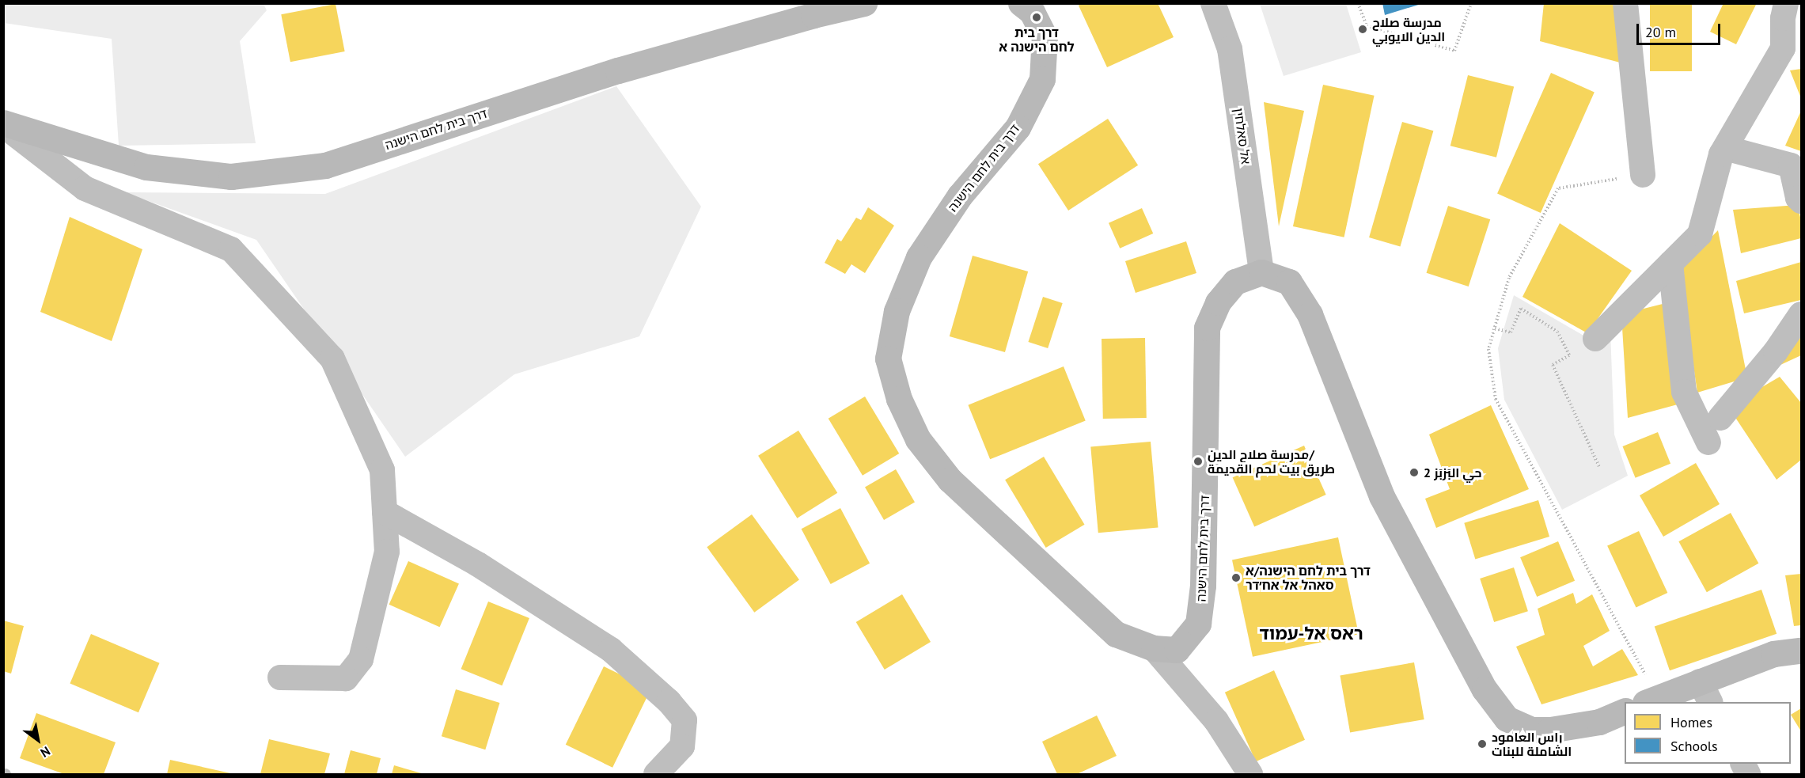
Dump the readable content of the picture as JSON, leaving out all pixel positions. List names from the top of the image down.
{
  "streets": {
    "street": ["דרך בית לחם הישנה", "אל סאלחין"]
  },
  "crossings": [
    ["דרך בית לחם הישנה", "אל סאלחין"]
  ],
  "districts": ["ראס אל-עמוד"],
  "places": [
    "דרך בית לחם הישנה א",
    "مدرسة صلاح الدين الايوبي",
    "مدرسة صلاح الدين/ طريق بيت لحم القديمة",
    "حي البَزبَز 2",
    "דרך בית לחם הישנה/א סאהל אל אח׳דר",
    "راس العامود الشاملة للبنات"
  ],
  "legend": ["Homes", "Schools"],
  "scale_bar": "20 m",
  "north": "bottom right"
}
